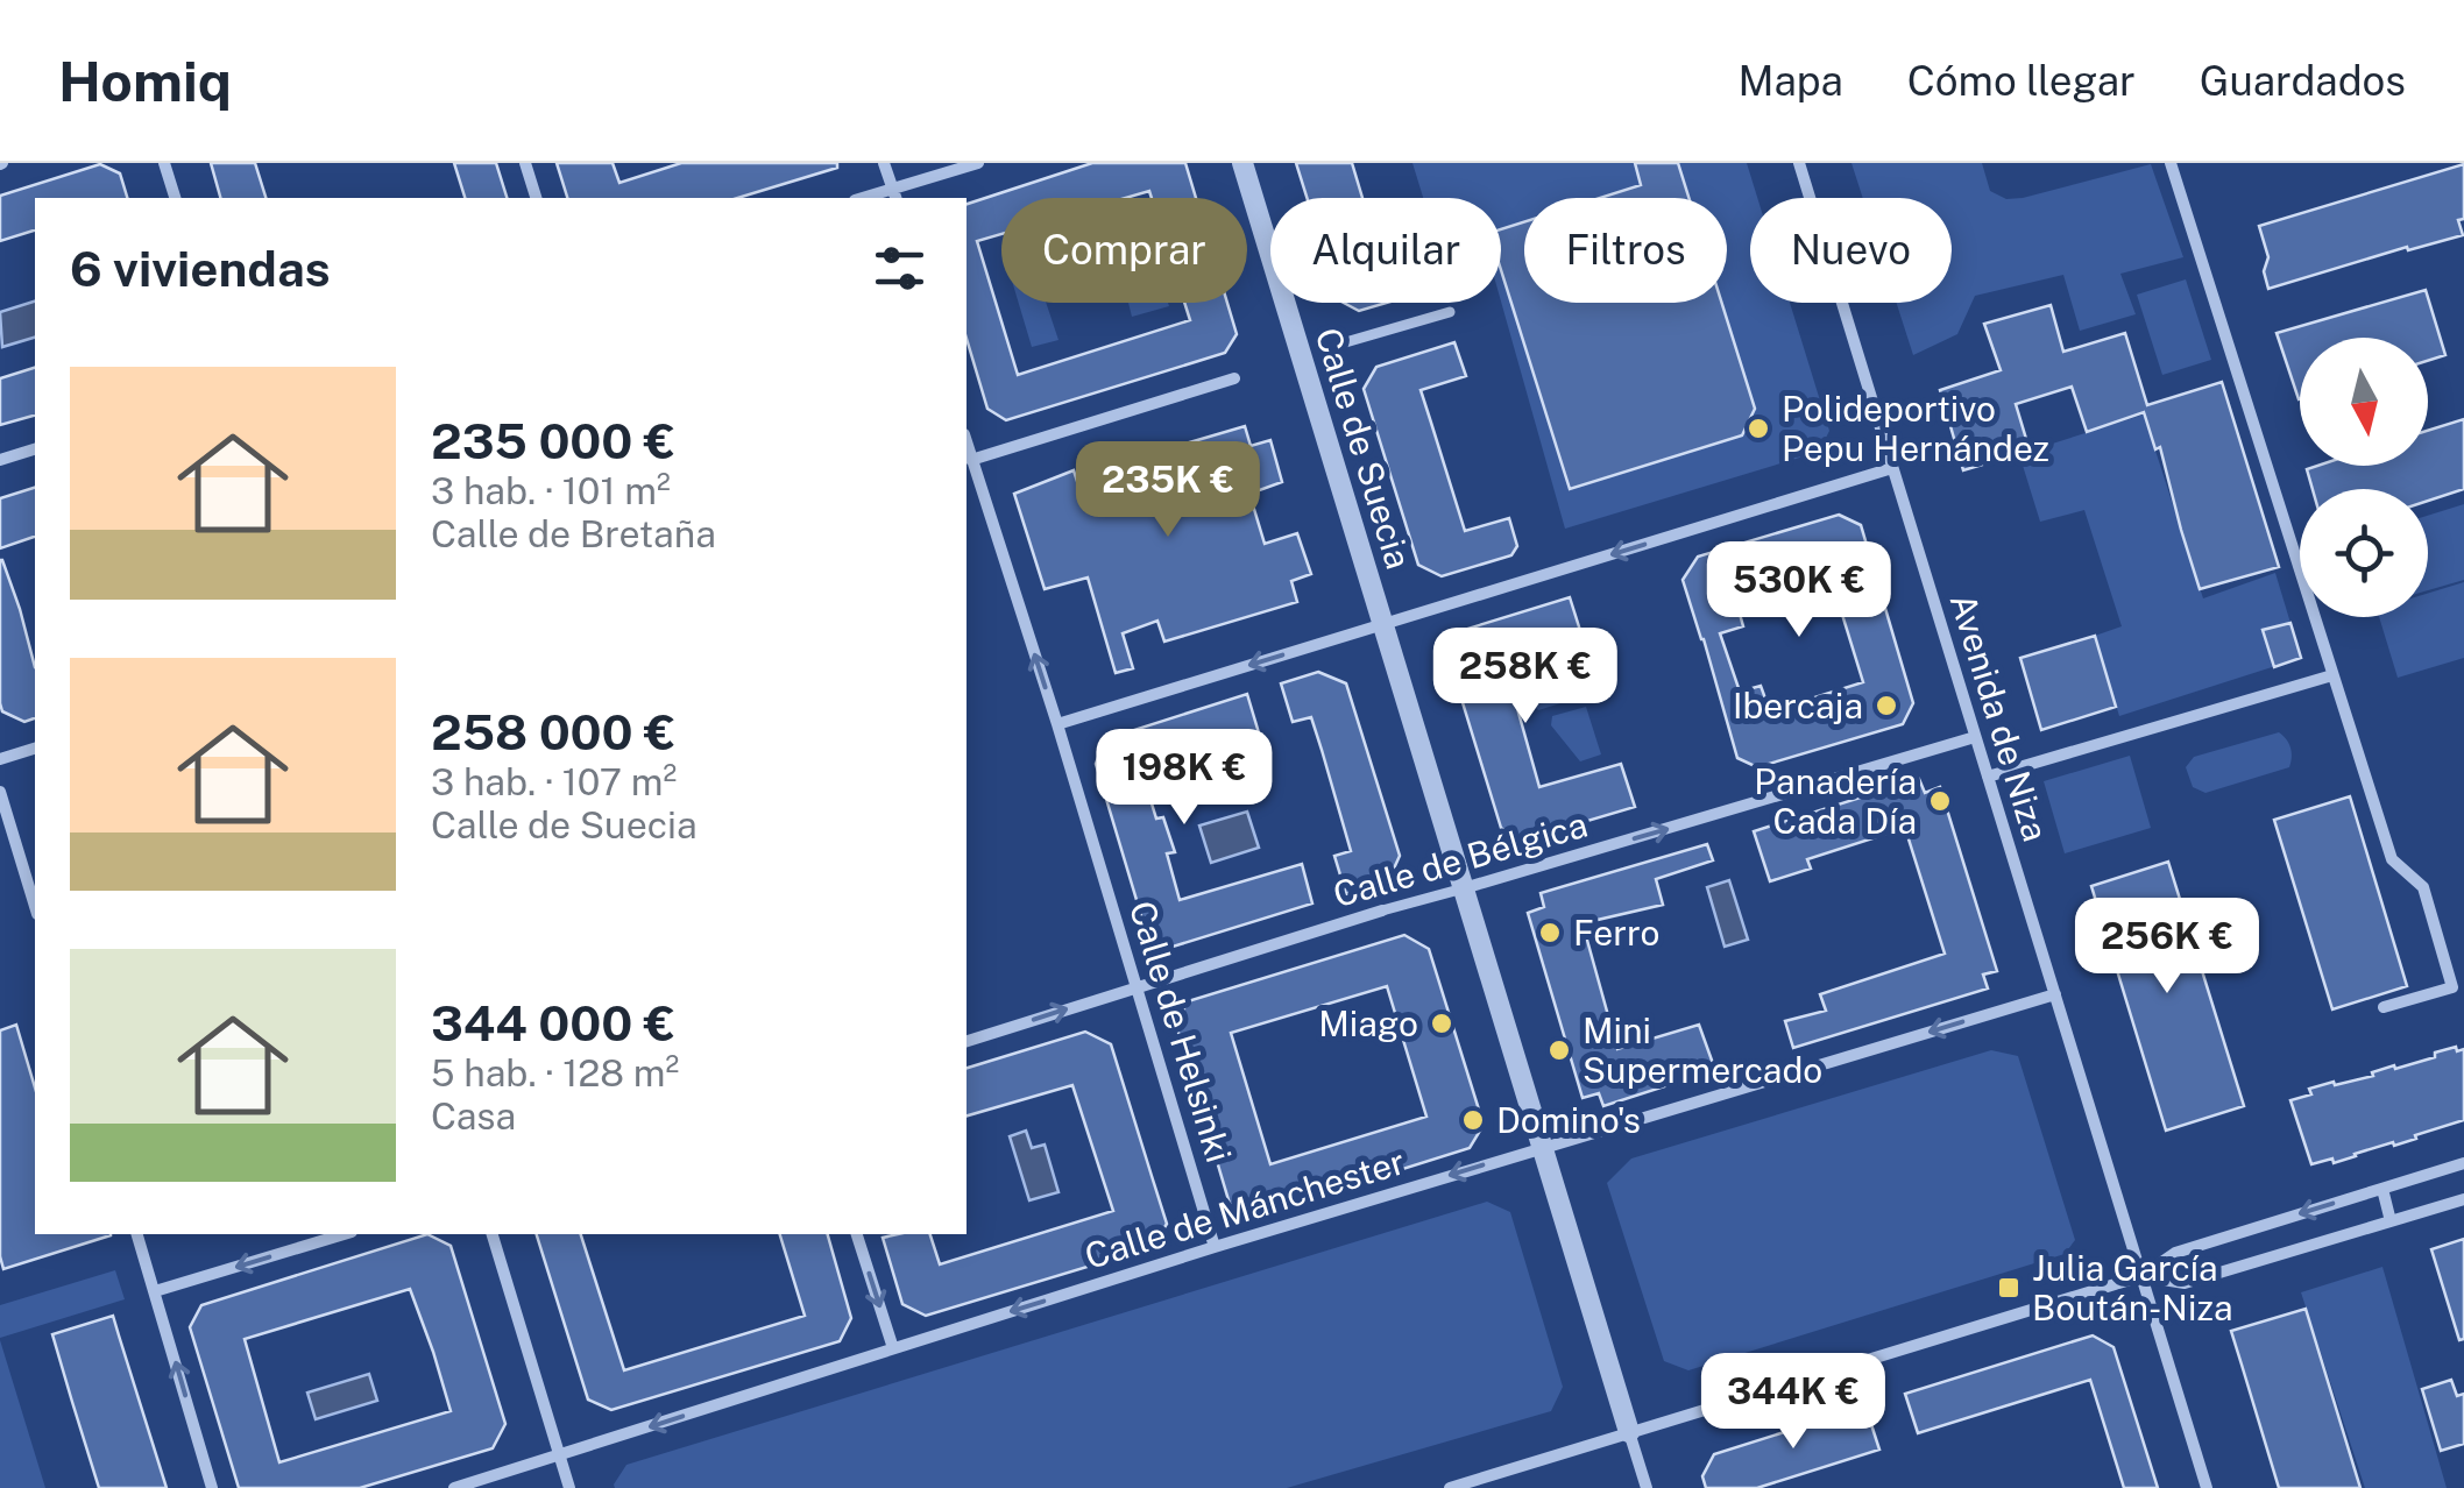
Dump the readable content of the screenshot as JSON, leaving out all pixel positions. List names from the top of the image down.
{
  "streets": {
    "street": [
      "Calle de Suecia",
      "Avenida de Niza",
      "Calle de Bélgica",
      "Calle de Helsinki",
      "Calle de Mánchester"
    ]
  },
  "crossings": [
    ["Calle de Suecia", "Calle de Bélgica"],
    ["Calle de Suecia", "Calle de Mánchester"],
    ["Avenida de Niza", "Calle de Bélgica"],
    ["Avenida de Niza", "Calle de Mánchester"],
    ["Calle de Bélgica", "Calle de Helsinki"],
    ["Calle de Helsinki", "Calle de Mánchester"]
  ],
  "one_way": ["Calle de Bélgica", "Calle de Mánchester"],
  "places": {
    "other": [
      "Polideportivo Pepu Hernández",
      "Ibercaja",
      "Panadería Cada Día",
      "Ferro",
      "Miago",
      "Mini Supermercado",
      "Domino's"
    ],
    "transit": ["Julia García Boután-Niza"]
  },
  "north": "bottom",
  "page": {
    "header": "Homiq",
    "nav": ["Mapa", "Cómo llegar", "Guardados"],
    "chip": [
      "Comprar",
      "Alquilar",
      "Filtros",
      "Nuevo"
    ],
    "heading": "6 viviendas",
    "list": [
      {
        "name": "235 000 €",
        "note": "3 hab. · 101 m² · Calle de Bretaña"
      },
      {
        "name": "258 000 €",
        "note": "3 hab. · 107 m² · Calle de Suecia"
      },
      {
        "name": "344 000 €",
        "note": "5 hab. · 128 m² · Casa"
      }
    ],
    "price": [
      "235K €",
      "530K €",
      "258K €",
      "198K €",
      "256K €",
      "344K €"
    ]
  }
}
